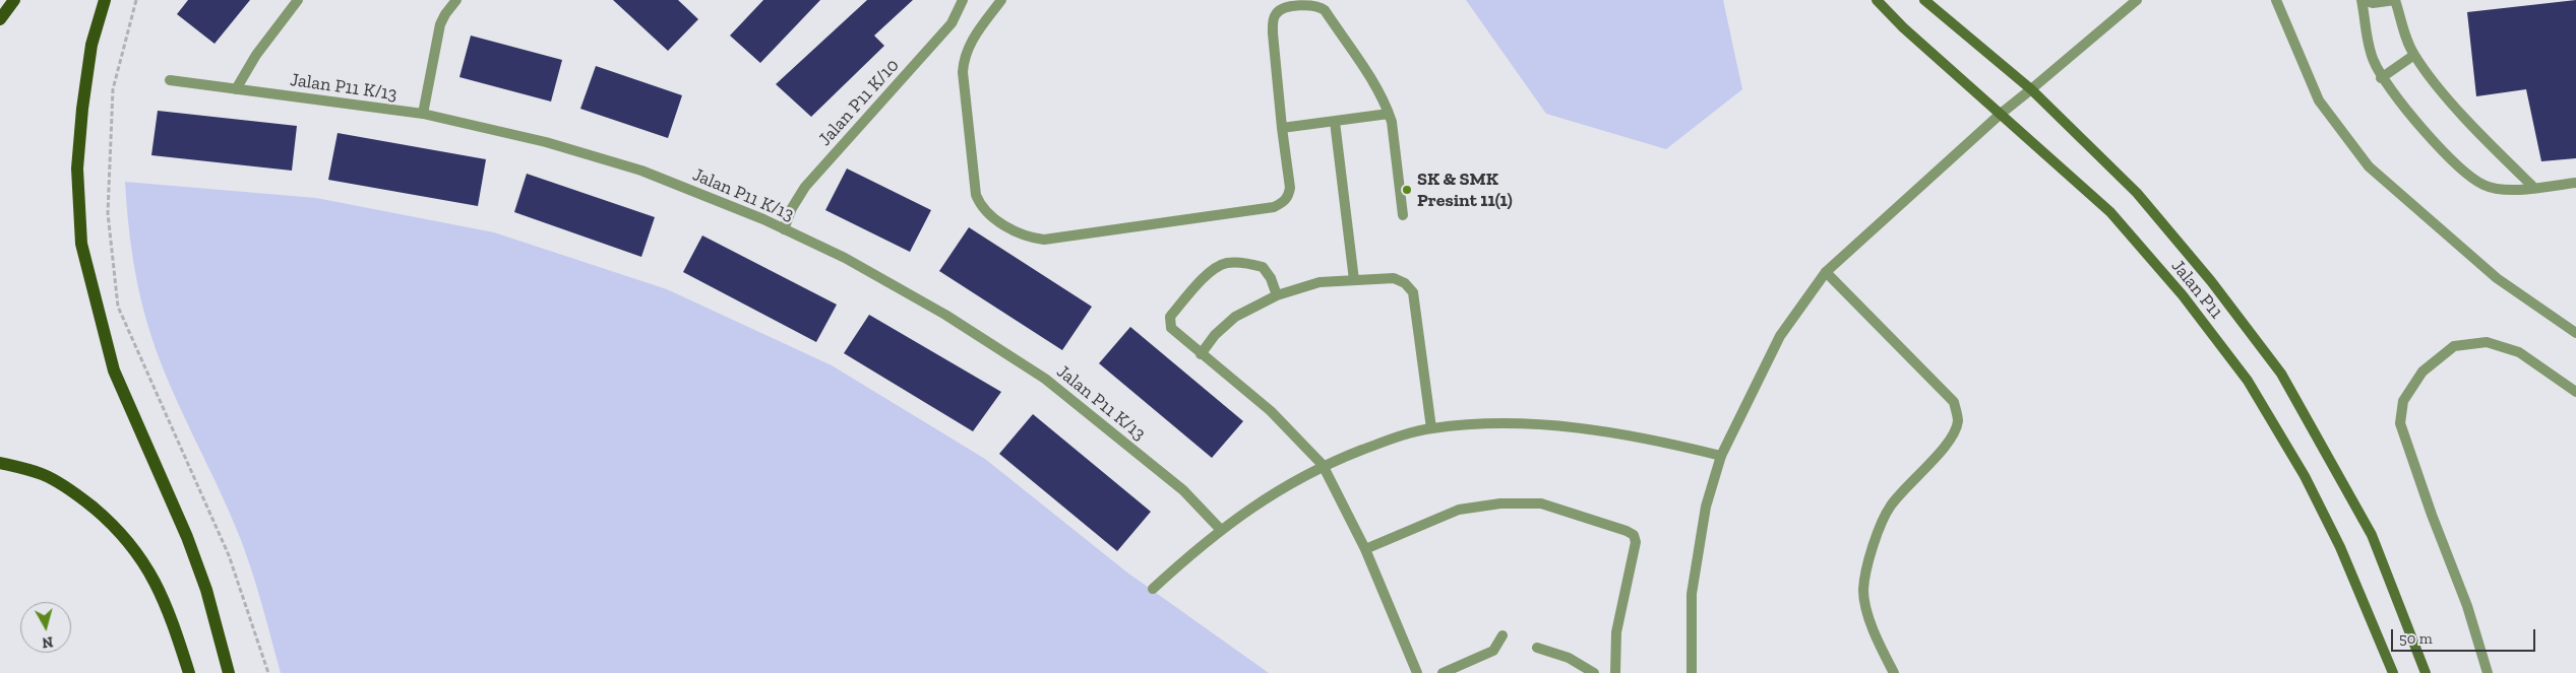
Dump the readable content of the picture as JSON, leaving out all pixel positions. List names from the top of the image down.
{
  "streets": {
    "main road": ["Jalan P11"],
    "street": ["Jalan P11 K/13", "Jalan P11 K/10"]
  },
  "crossings": [
    ["Jalan P11 K/13", "Jalan P11 K/10"]
  ],
  "places": ["SK & SMK Presint 11(1)"],
  "scale_bar": "50 m",
  "north": "bottom"
}
